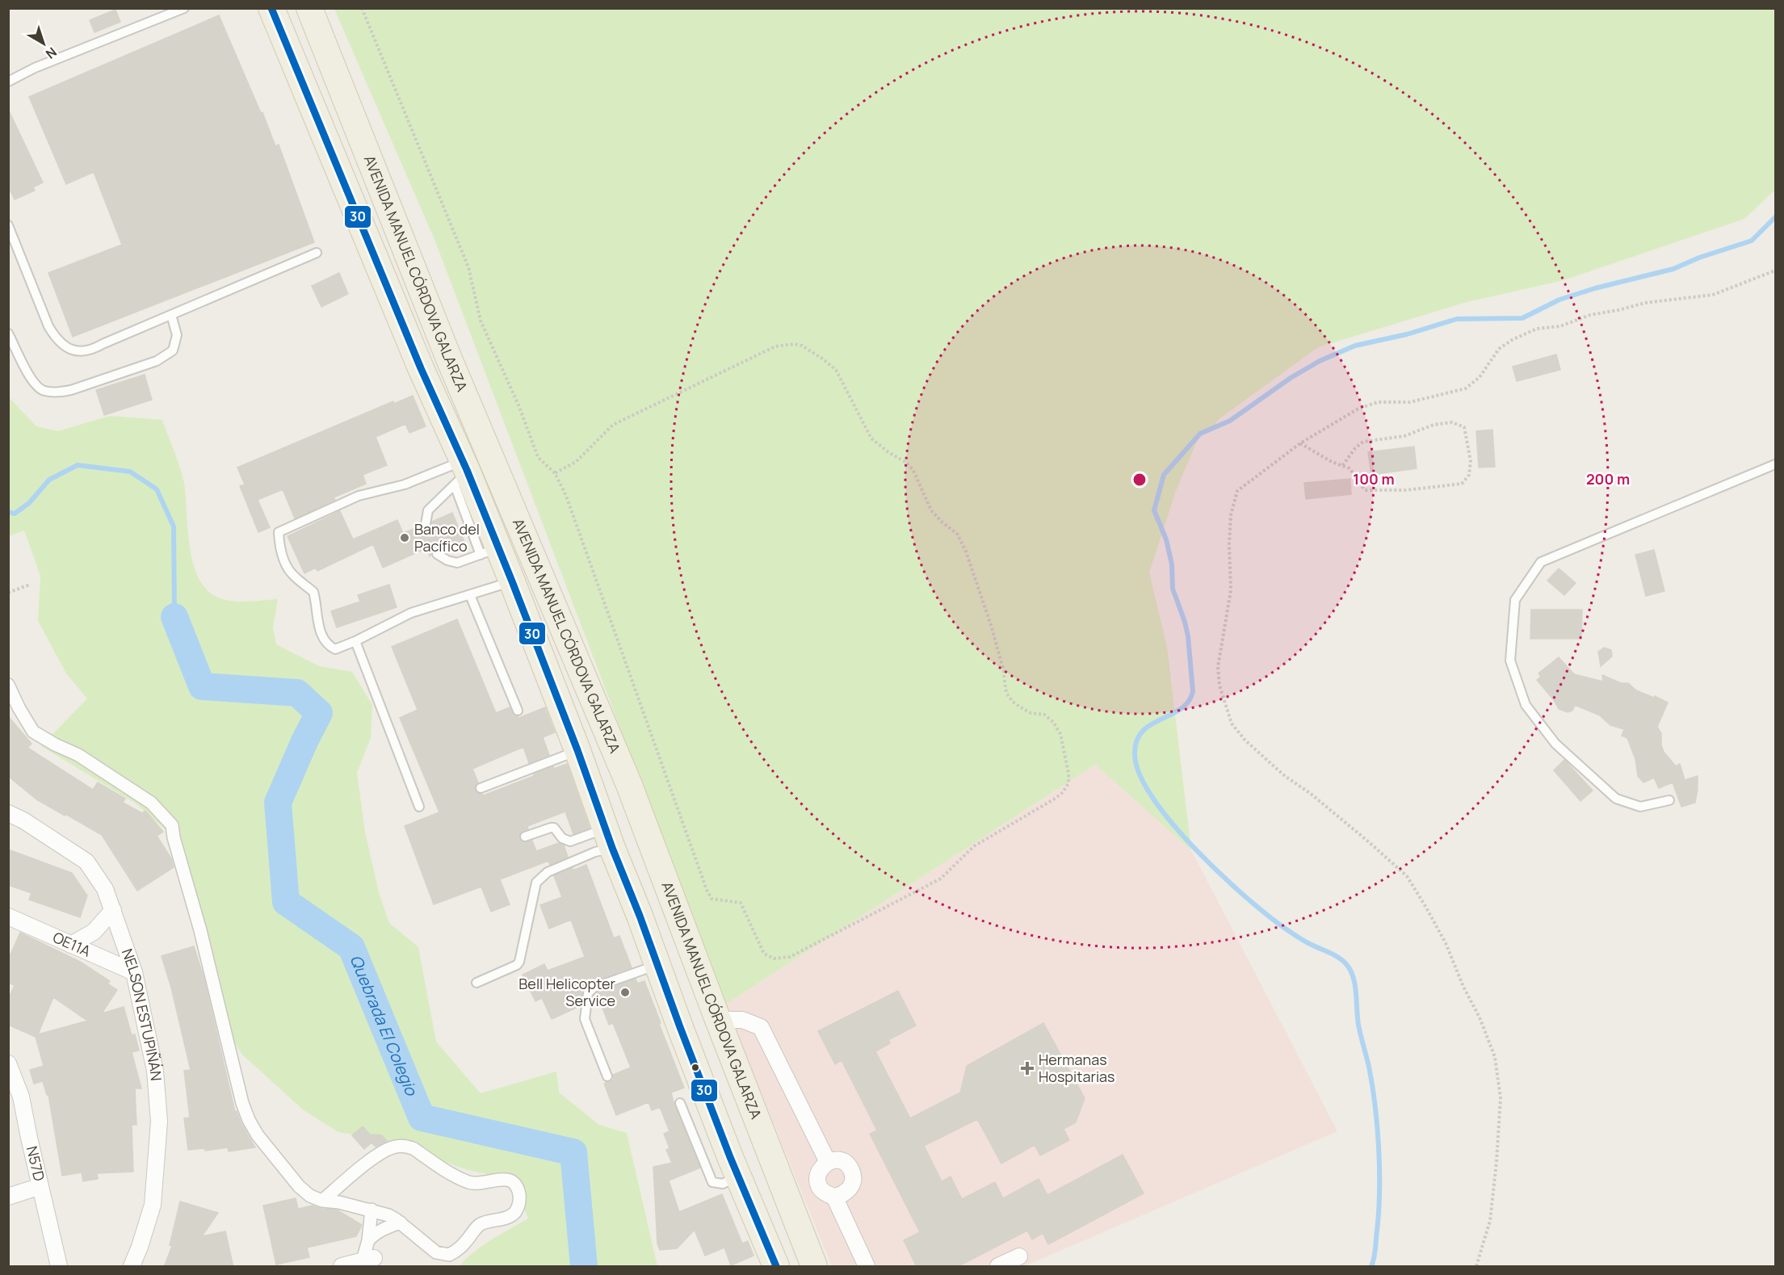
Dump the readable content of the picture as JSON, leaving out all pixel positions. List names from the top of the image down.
{
  "streets": {
    "main road": ["AVENIDA MANUEL CÓRDOVA GALARZA"],
    "street": ["OE11A", "NELSON ESTUPIÑÁN", "N57D"]
  },
  "crossings": [
    ["OE11A", "NELSON ESTUPIÑÁN"]
  ],
  "water": ["Quebrada El Colegio"],
  "places": {
    "other": ["Banco del Pacífico", "Bell Helicopter Service"],
    "health": ["Hermanas Hospitarias"]
  },
  "lines": ["transit line 30"],
  "north": "bottom right",
  "rings": ["100 m", "200 m"]
}
